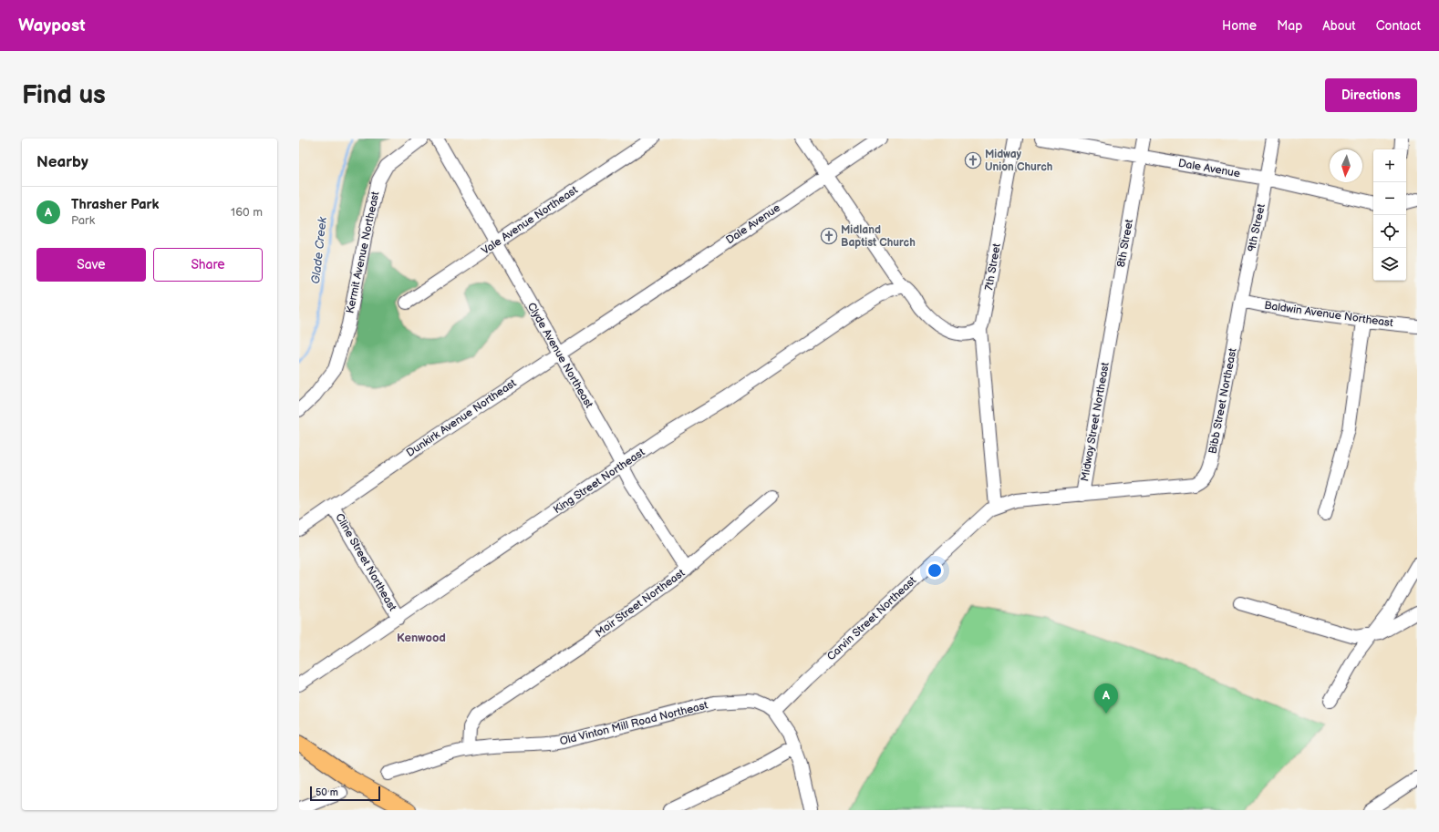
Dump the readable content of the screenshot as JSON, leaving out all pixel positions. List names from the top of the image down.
{
  "streets": {
    "street": [
      "Dale Avenue",
      "Vale Avenue Northeast",
      "9th Street",
      "8th Street",
      "Kermit Avenue Northeast",
      "7th Street",
      "Baldwin Avenue Northeast",
      "Clyde Avenue Northeast",
      "Bibb Street Northeast",
      "Dunkirk Avenue Northeast",
      "Midway Street Northeast",
      "King Street Northeast",
      "Cline Street Northeast",
      "Moir Street Northeast",
      "Carvin Street Northeast",
      "Old Vinton Mill Road Northeast"
    ]
  },
  "crossings": [
    ["Dale Avenue", "9th Street"],
    ["Dale Avenue", "8th Street"],
    ["Dale Avenue", "Dunkirk Avenue Northeast"],
    ["Vale Avenue Northeast", "Clyde Avenue Northeast"],
    ["9th Street", "Baldwin Avenue Northeast"],
    ["9th Street", "Bibb Street Northeast"],
    ["8th Street", "Midway Street Northeast"],
    ["7th Street", "Carvin Street Northeast"],
    ["Clyde Avenue Northeast", "Dunkirk Avenue Northeast"],
    ["Clyde Avenue Northeast", "King Street Northeast"],
    ["Clyde Avenue Northeast", "Moir Street Northeast"],
    ["Bibb Street Northeast", "Carvin Street Northeast"],
    ["Dunkirk Avenue Northeast", "Cline Street Northeast"],
    ["Midway Street Northeast", "Carvin Street Northeast"],
    ["King Street Northeast", "Cline Street Northeast"],
    ["Moir Street Northeast", "Old Vinton Mill Road Northeast"],
    ["Carvin Street Northeast", "Old Vinton Mill Road Northeast"]
  ],
  "districts": ["Kenwood"],
  "water": ["Glade Creek"],
  "places": {
    "church": ["Midway Union Church", "Midland Baptist Church"]
  },
  "scale_bar": "50 m",
  "north": "bottom",
  "page": {
    "header": "Waypost",
    "nav": [
      "Home",
      "Map",
      "About",
      "Contact"
    ],
    "buttons": [
      "Directions",
      ["Save", "Share"]
    ],
    "title": "Find us",
    "heading": "Nearby",
    "map_buttons": ["+", "−"],
    "list": [
      {
        "mark": "A",
        "name": "Thrasher Park",
        "note": "Park",
        "value": "160 m"
      }
    ],
    "pins": "A",
    "scale": "50 m"
  }
}
